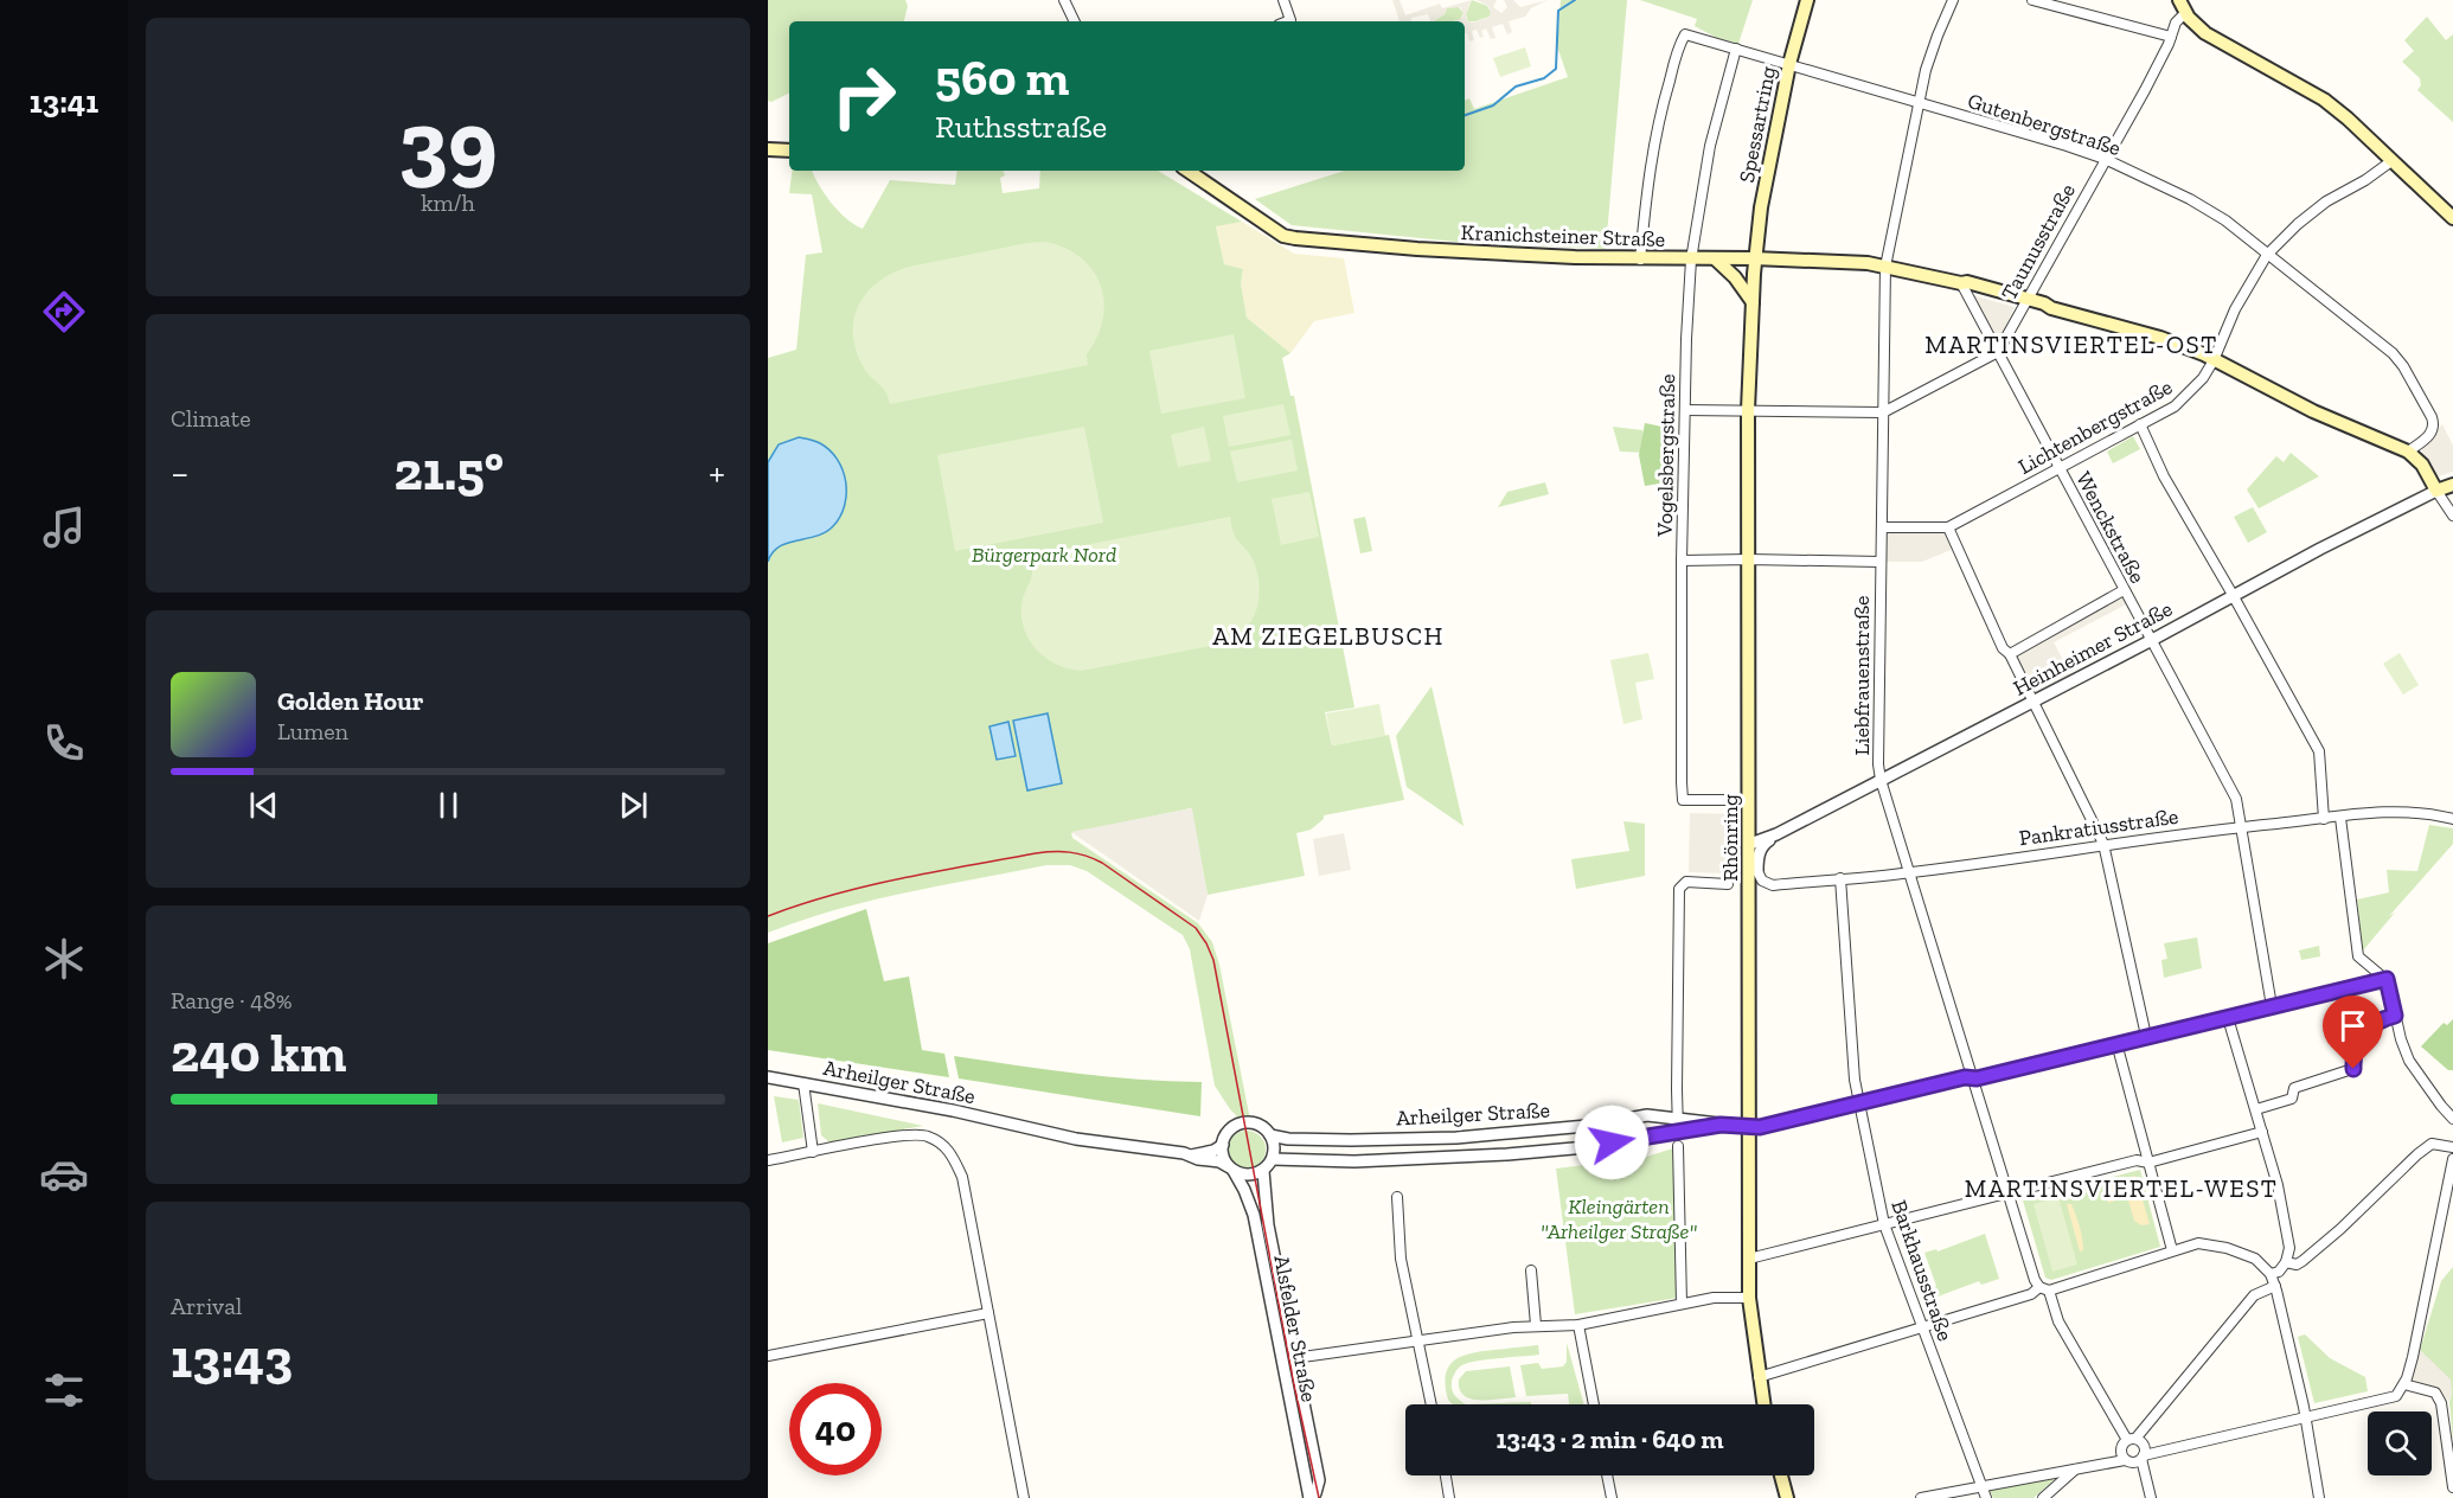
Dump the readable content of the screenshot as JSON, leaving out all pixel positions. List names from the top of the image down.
{
  "streets": {
    "main road": [
      "Spessartring",
      "Kranichsteiner Straße",
      "Heinheimer Straße",
      "Rhönring"
    ],
    "street": [
      "Gutenbergstraße",
      "Taunusstraße",
      "Lichtenbergstraße",
      "Vogelsbergstraße",
      "Wenckstraße",
      "Liebfrauenstraße",
      "Pankratiusstraße",
      "Arheilger Straße",
      "Barkhausstraße",
      "Alsfelder Straße"
    ]
  },
  "crossings": [
    ["Spessartring", "Gutenbergstraße"],
    ["Spessartring", "Kranichsteiner Straße"],
    ["Spessartring", "Rhönring"],
    ["Gutenbergstraße", "Kranichsteiner Straße"],
    ["Gutenbergstraße", "Taunusstraße"],
    ["Gutenbergstraße", "Lichtenbergstraße"],
    ["Gutenbergstraße", "Vogelsbergstraße"],
    ["Gutenbergstraße", "Liebfrauenstraße"],
    ["Kranichsteiner Straße", "Taunusstraße"],
    ["Kranichsteiner Straße", "Lichtenbergstraße"],
    ["Kranichsteiner Straße", "Vogelsbergstraße"],
    ["Kranichsteiner Straße", "Wenckstraße"],
    ["Kranichsteiner Straße", "Heinheimer Straße"],
    ["Kranichsteiner Straße", "Liebfrauenstraße"],
    ["Kranichsteiner Straße", "Rhönring"],
    ["Taunusstraße", "Wenckstraße"],
    ["Lichtenbergstraße", "Wenckstraße"],
    ["Lichtenbergstraße", "Liebfrauenstraße"],
    ["Vogelsbergstraße", "Rhönring"],
    ["Wenckstraße", "Heinheimer Straße"],
    ["Wenckstraße", "Pankratiusstraße"],
    ["Wenckstraße", "Arheilger Straße"],
    ["Heinheimer Straße", "Liebfrauenstraße"],
    ["Heinheimer Straße", "Rhönring"],
    ["Liebfrauenstraße", "Pankratiusstraße"],
    ["Liebfrauenstraße", "Arheilger Straße"],
    ["Pankratiusstraße", "Barkhausstraße"],
    ["Rhönring", "Arheilger Straße"],
    ["Arheilger Straße", "Barkhausstraße"],
    ["Arheilger Straße", "Alsfelder Straße"]
  ],
  "districts": ["MARTINSVIERTEL-OST", "AM ZIEGELBUSCH", "MARTINSVIERTEL-WEST"],
  "parks": ["Bürgerpark Nord", "Kleingärten \"Arheilger Straße\""],
  "page": {
    "tabs": "13:41",
    "tile": [
      ["39", "km/h"],
      "Climate",
      ["Range · 48%", "240 km"],
      ["Arrival", "13:43"]
    ],
    "turn": ["560 m", "Ruthsstraße"],
    "heat": ["−", "21.5°", "+"],
    "song": ["Golden Hour", "Lumen"],
    "limit": "40",
    "trip": "13:43 · 2 min · 640 m"
  }
}
